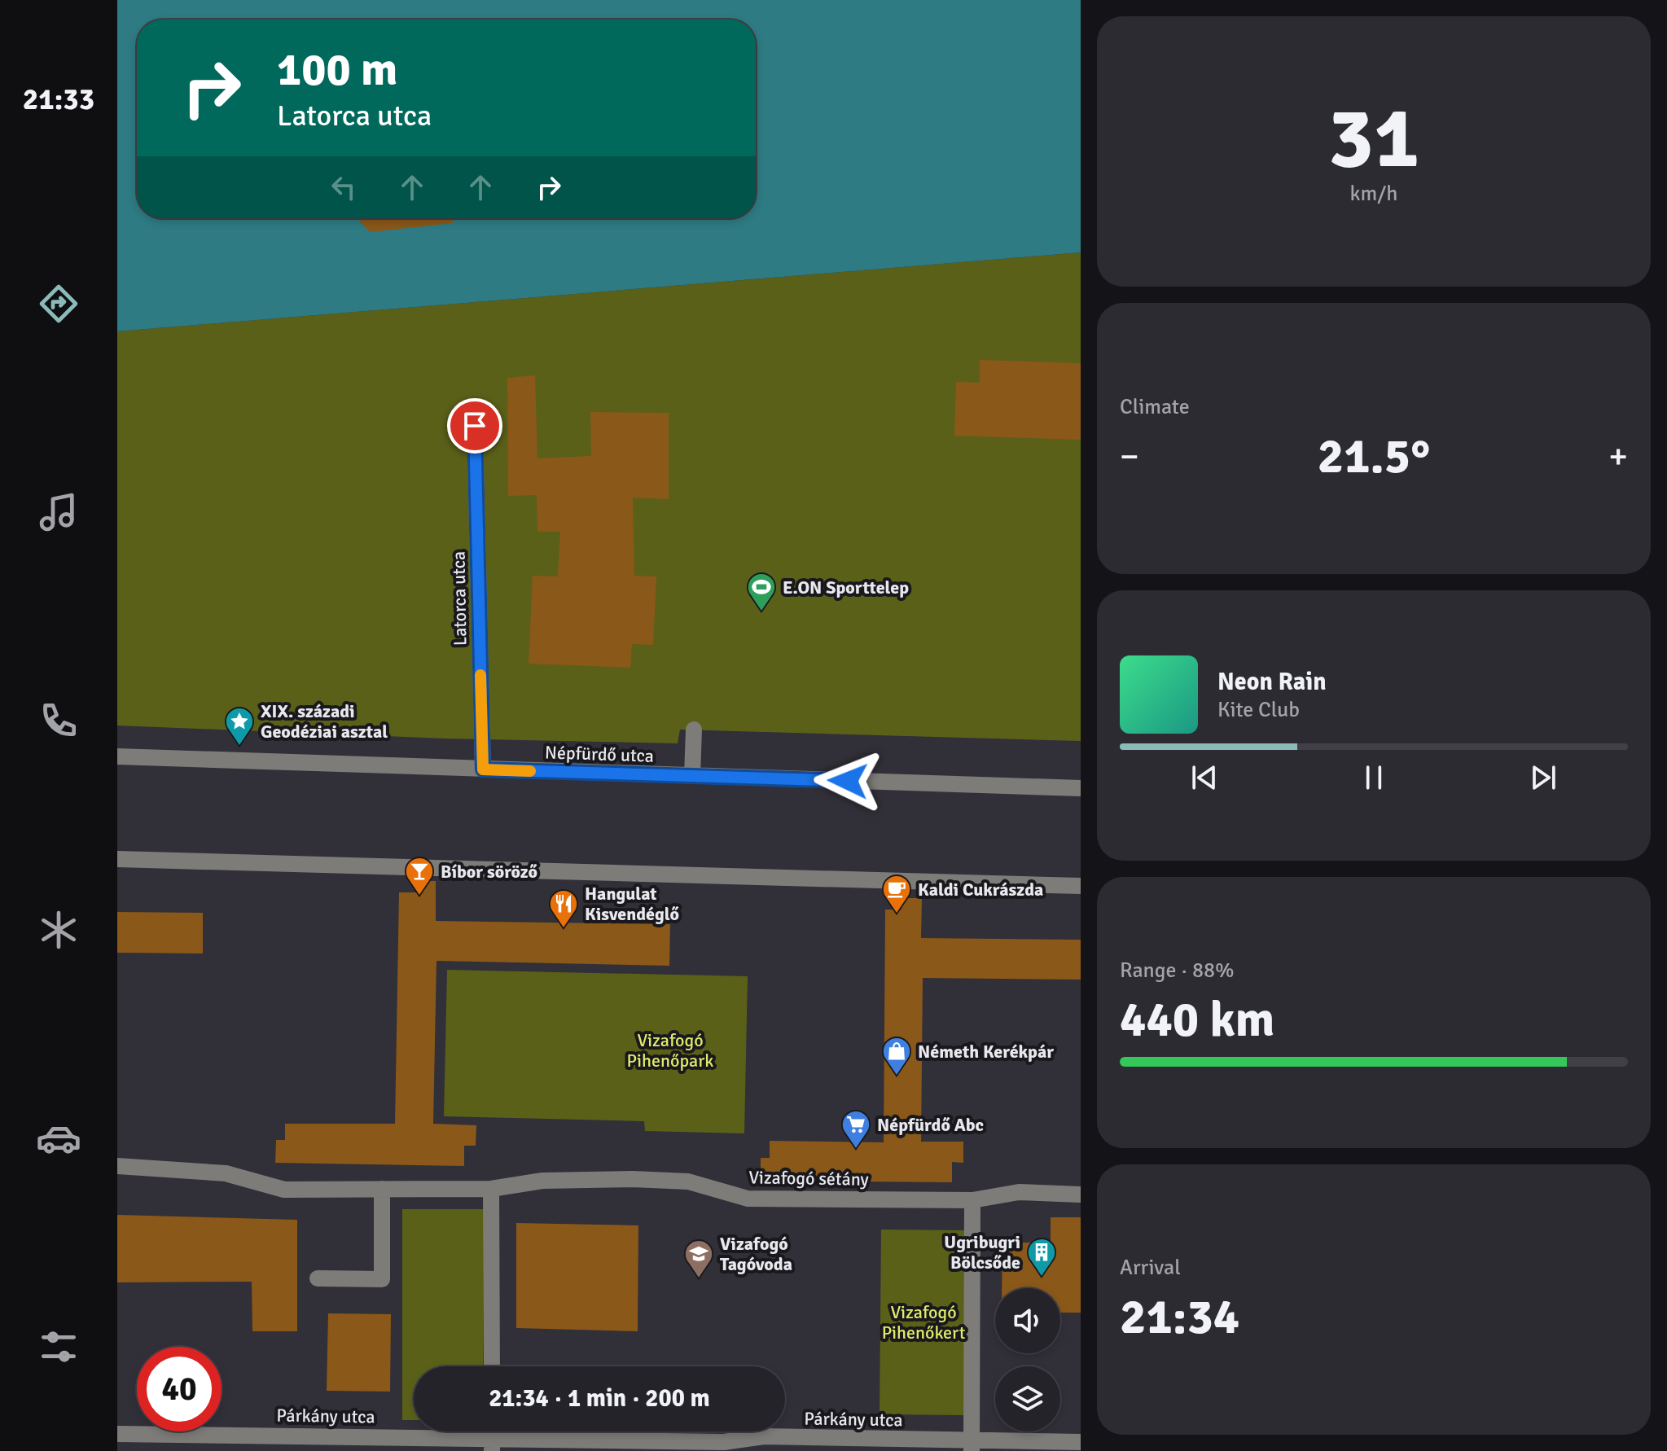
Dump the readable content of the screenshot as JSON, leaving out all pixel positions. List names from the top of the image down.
{
  "streets": {
    "street": [
      "Latorca utca",
      "Népfürdő utca",
      "Vizafogó sétány",
      "Párkány utca"
    ]
  },
  "crossings": [
    ["Latorca utca", "Népfürdő utca"]
  ],
  "parks": ["Vizafogó Pihenőpark", "Vizafogó Pihenőkert"],
  "places": {
    "sports": ["E.ON Sporttelep"],
    "place": ["XIX. századi Geodéziai asztal"],
    "bar": ["Bíbor söröző"],
    "cafe": ["Kaldi Cukrászda"],
    "restaurant": ["Hangulat Kisvendéglő"],
    "shop": ["Németh Kerékpár"],
    "supermarket": ["Népfürdő Abc"],
    "building": ["Ugribugri Bölcsőde"],
    "school or university": ["Vizafogó Tagóvoda"]
  },
  "page": {
    "tabs": "21:33",
    "tile": [
      ["31", "km/h"],
      "Climate",
      ["Range · 88%", "440 km"],
      ["Arrival", "21:34"]
    ],
    "turn": ["100 m", "Latorca utca"],
    "heat": ["−", "21.5°", "+"],
    "song": ["Neon Rain", "Kite Club"],
    "limit": "40",
    "trip": "21:34 · 1 min · 200 m"
  }
}
